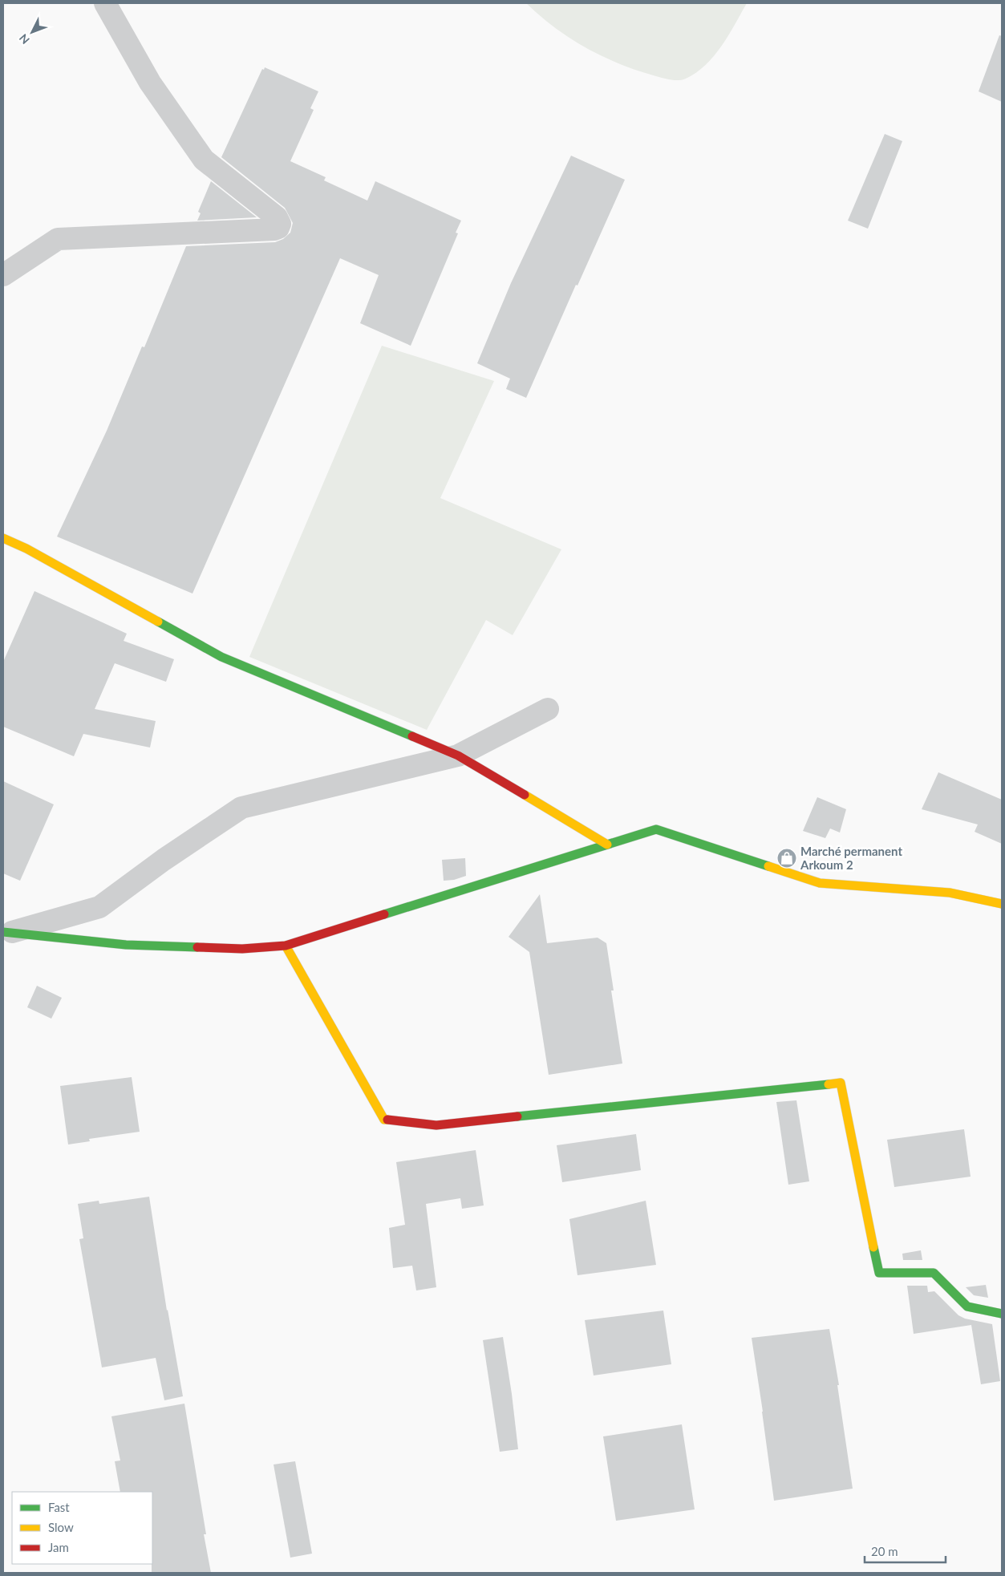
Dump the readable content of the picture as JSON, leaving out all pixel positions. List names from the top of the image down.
{
  "places": {
    "shop": ["Marché permanent Arkoum 2"]
  },
  "legend": ["Fast", "Slow", "Jam"],
  "scale_bar": "20 m",
  "north": "bottom left"
}
